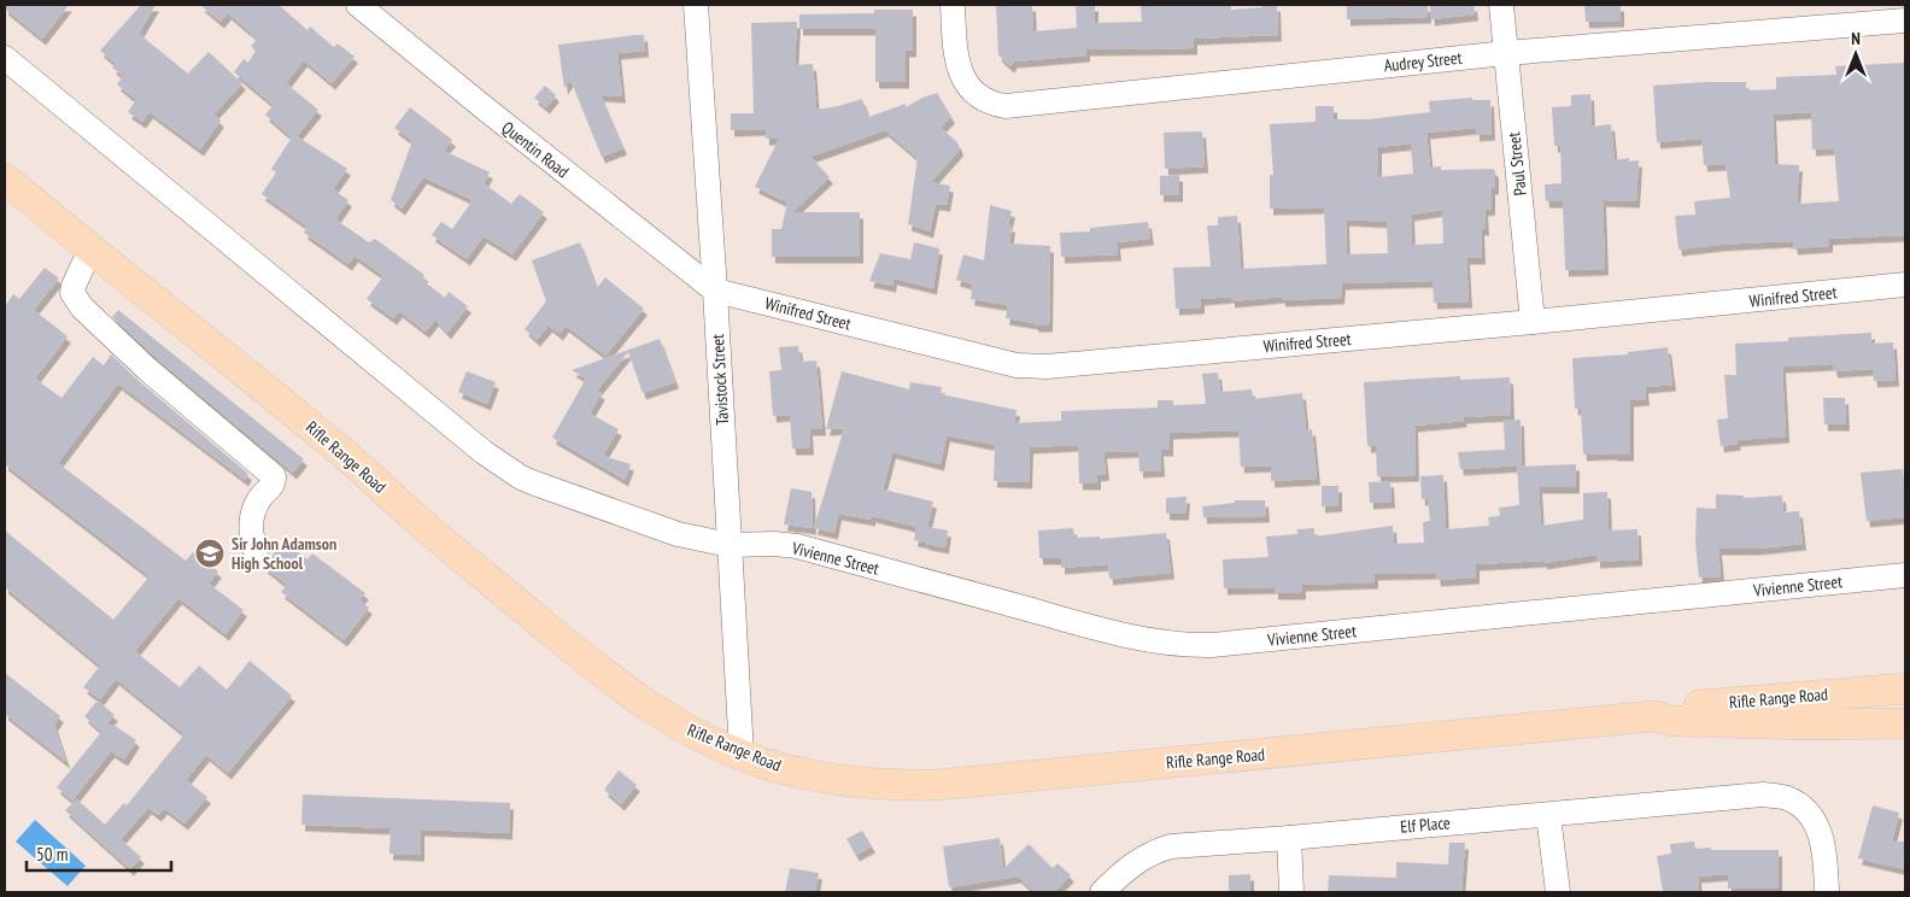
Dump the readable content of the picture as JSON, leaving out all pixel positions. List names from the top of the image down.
{
  "streets": {
    "main road": ["Rifle Range Road"],
    "street": [
      "Audrey Street",
      "Quentin Road",
      "Paul Street",
      "Winifred Street",
      "Tavistock Street",
      "Vivienne Street",
      "Elf Place"
    ]
  },
  "crossings": [
    ["Audrey Street", "Paul Street"],
    ["Quentin Road", "Winifred Street"],
    ["Quentin Road", "Tavistock Street"],
    ["Paul Street", "Winifred Street"],
    ["Winifred Street", "Tavistock Street"],
    ["Tavistock Street", "Rifle Range Road"],
    ["Tavistock Street", "Vivienne Street"]
  ],
  "places": {
    "school or university": ["Sir John Adamson High School"]
  },
  "scale_bar": "50 m",
  "north": "top"
}
